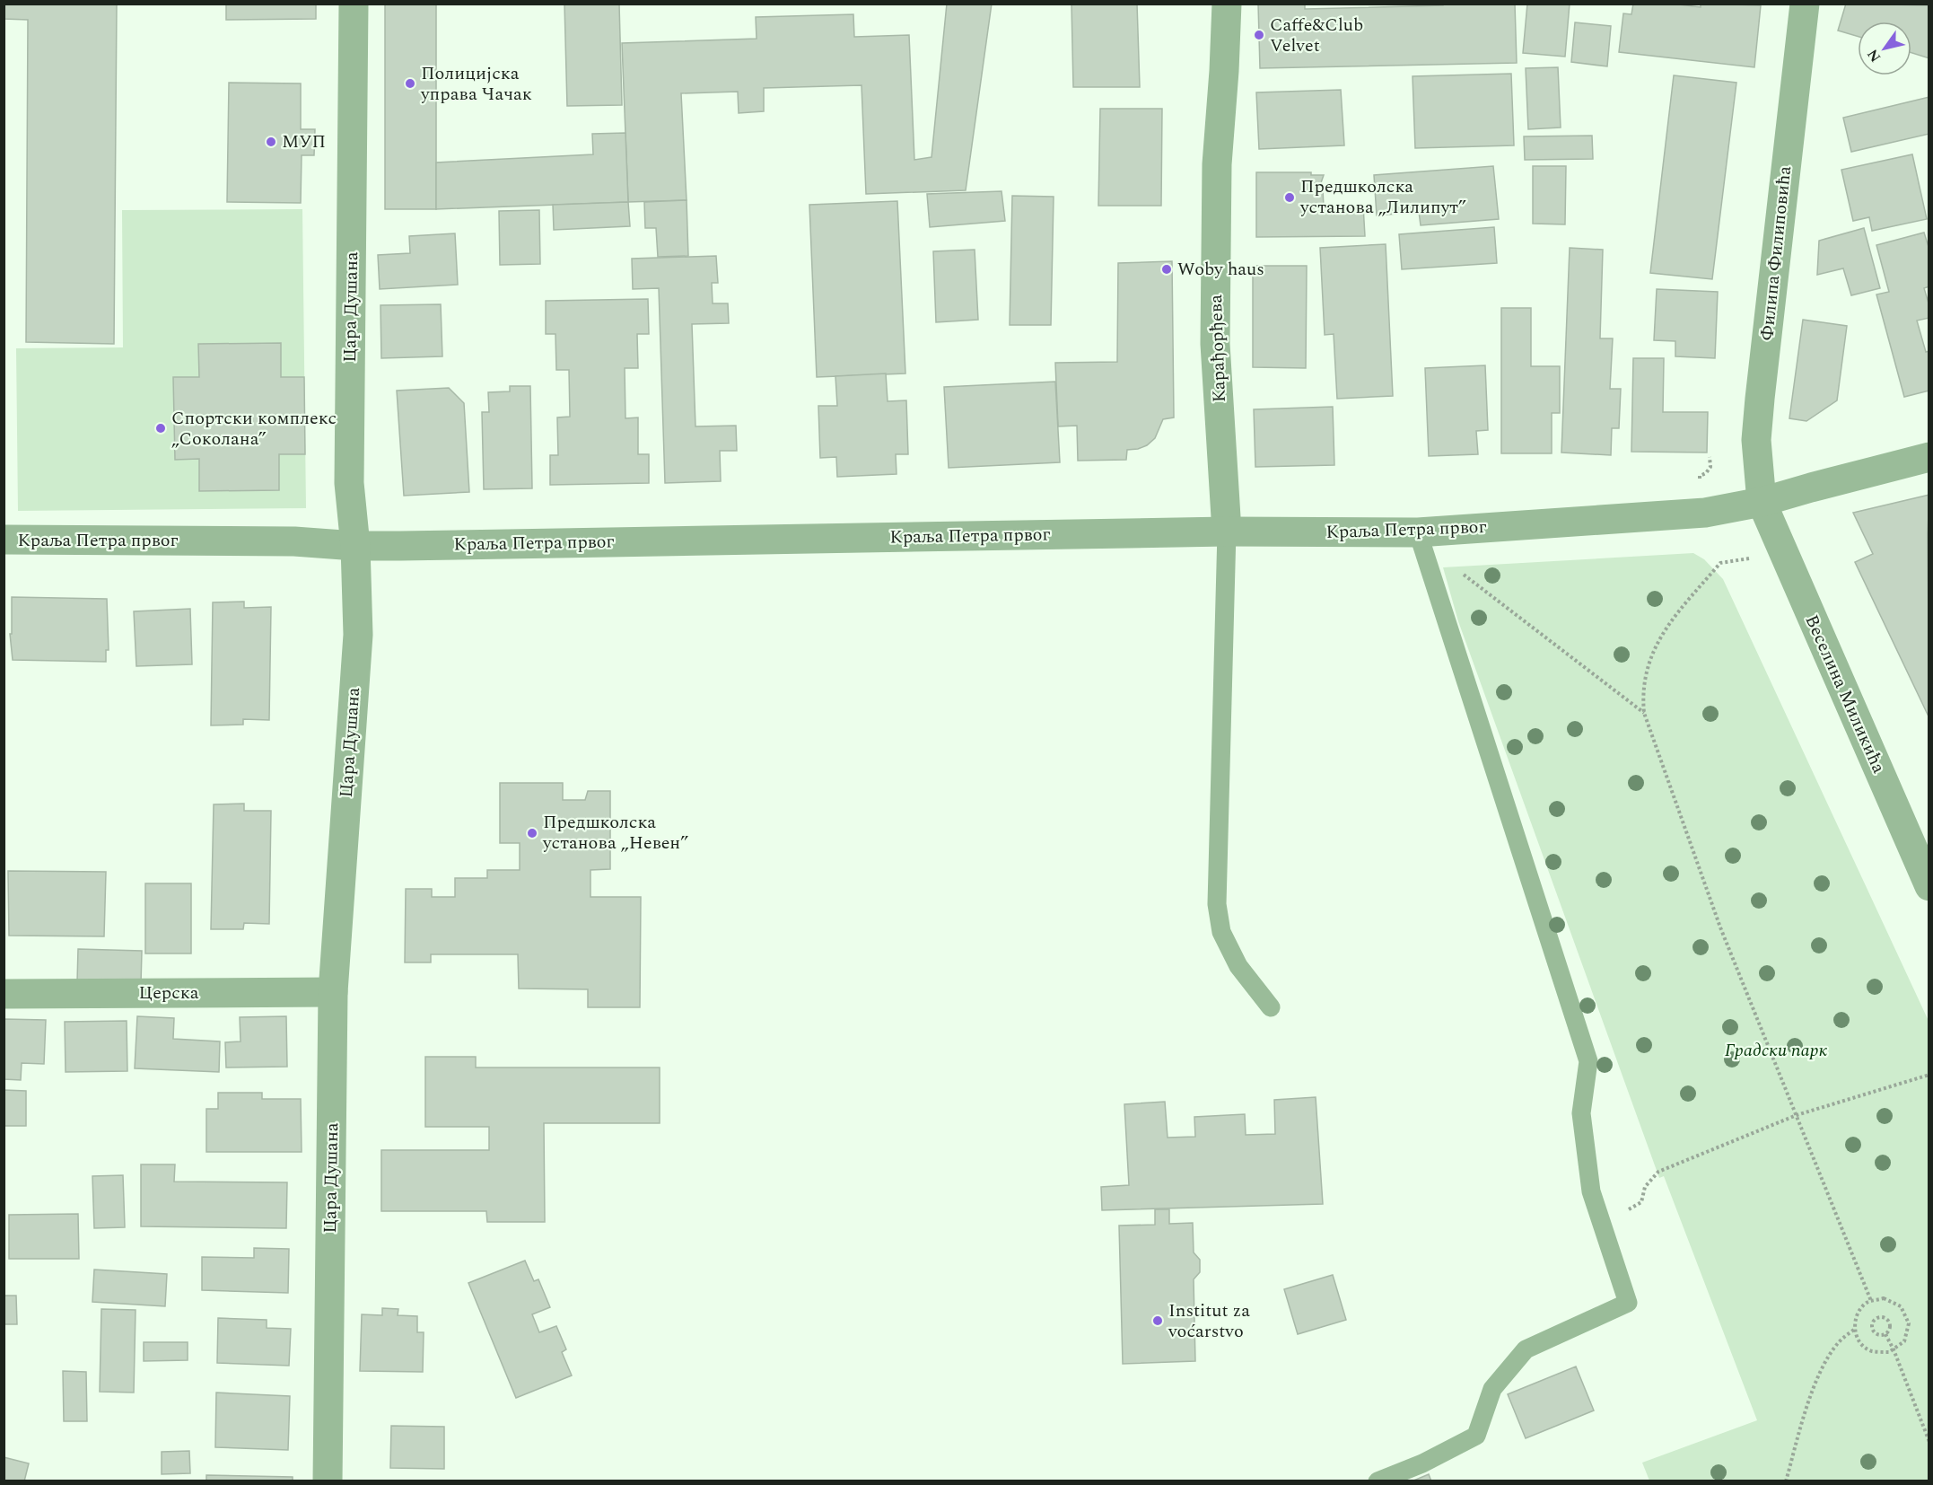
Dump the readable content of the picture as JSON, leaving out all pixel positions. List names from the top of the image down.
{
  "streets": {
    "street": [
      "Филипа Филиповића",
      "Цара Душана",
      "Карађорђева",
      "Краља Петра првог",
      "Веселина Миликића",
      "Церска"
    ]
  },
  "crossings": [
    ["Филипа Филиповића", "Краља Петра првог"],
    ["Филипа Филиповића", "Веселина Миликића"],
    ["Цара Душана", "Краља Петра првог"],
    ["Цара Душана", "Церска"],
    ["Карађорђева", "Краља Петра првог"],
    ["Краља Петра првог", "Веселина Миликића"]
  ],
  "parks": ["Градски парк"],
  "places": [
    "Caffe&Club Velvet",
    "Полицијска управа Чачак",
    "МУП",
    "Предшколска установа „Лилипут”",
    "Woby haus",
    "Спортски комплекс „Соколана”",
    "Предшколска установа „Невен”",
    "Institut za voćarstvo"
  ],
  "north": "bottom left"
}
